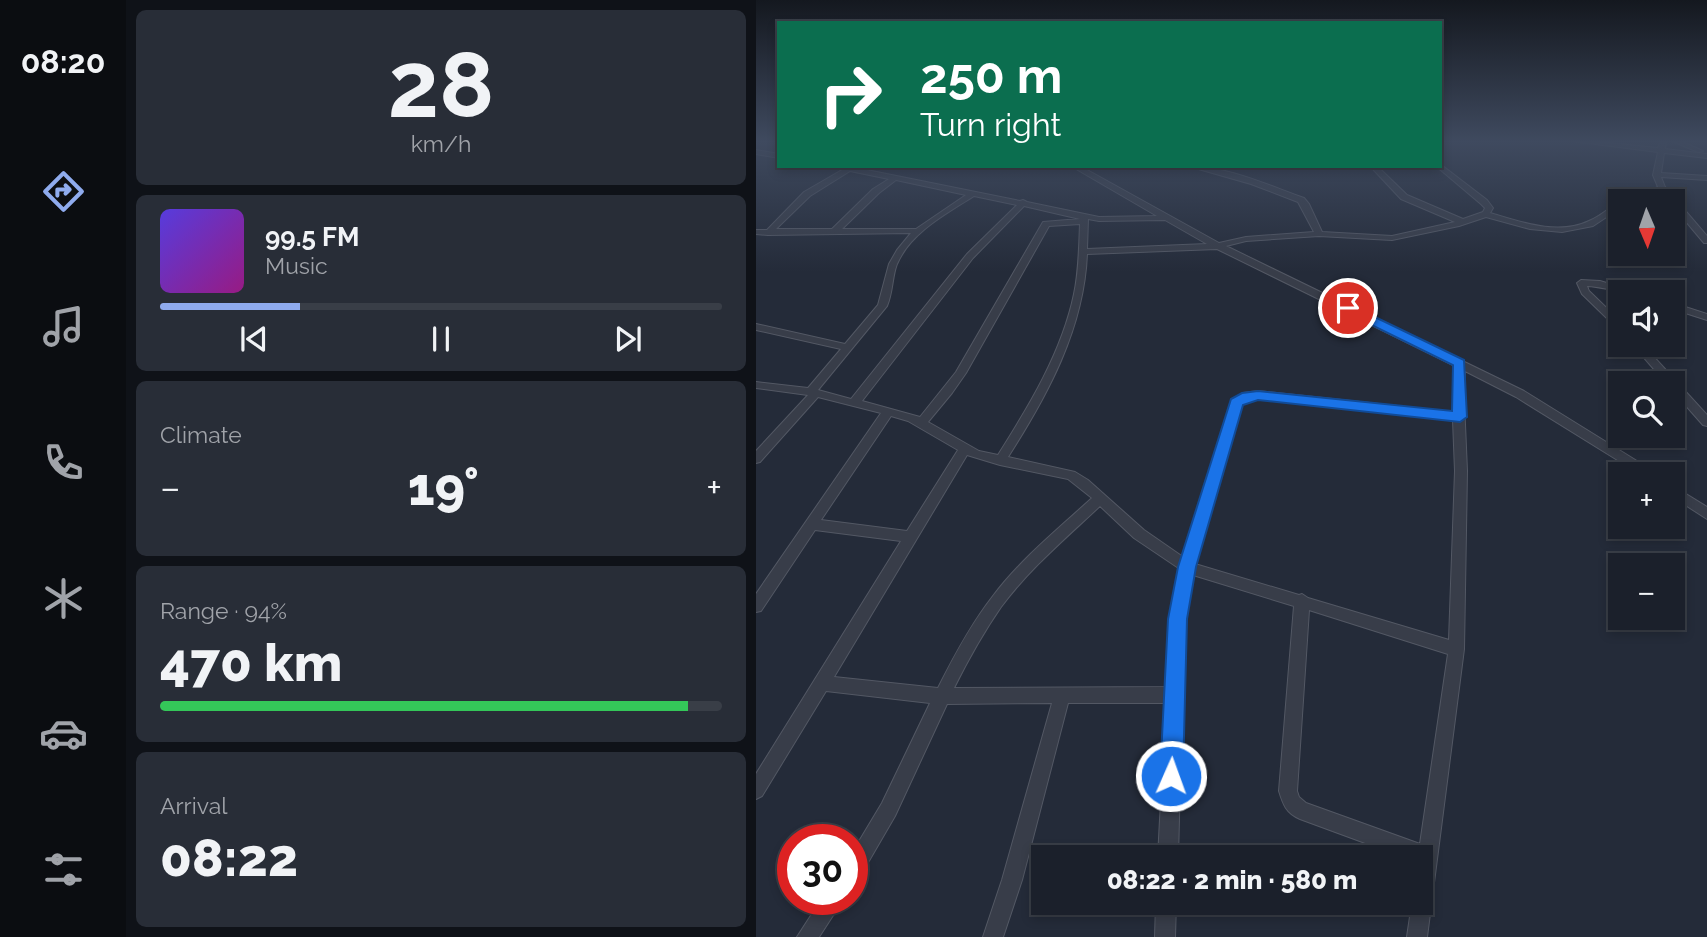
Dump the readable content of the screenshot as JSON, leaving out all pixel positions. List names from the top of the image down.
{
  "north": "bottom",
  "page": {
    "tabs": "08:20",
    "tile": [
      ["28", "km/h"],
      "Climate",
      ["Range · 94%", "470 km"],
      ["Arrival", "08:22"]
    ],
    "turn": ["250 m", "Turn right"],
    "map_buttons": ["+", "−"],
    "song": ["99.5 FM", "Music"],
    "heat": ["−", "19°", "+"],
    "limit": "30",
    "trip": "08:22 · 2 min · 580 m"
  }
}
